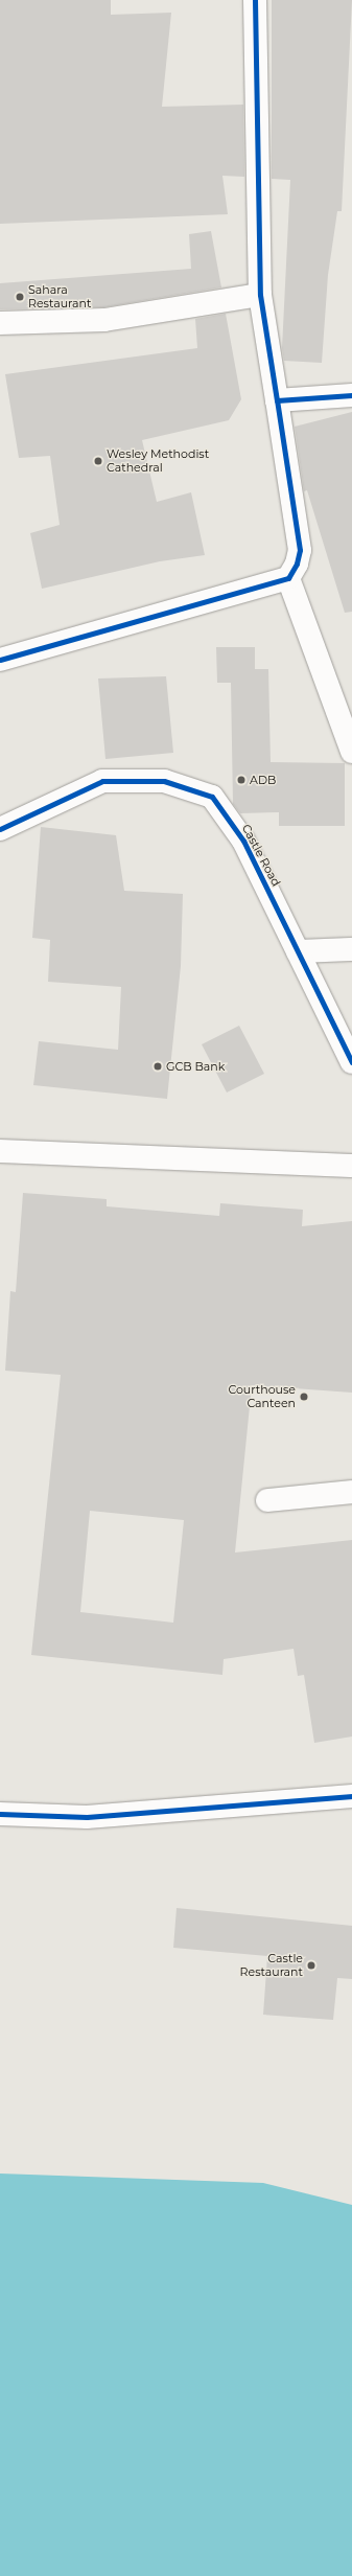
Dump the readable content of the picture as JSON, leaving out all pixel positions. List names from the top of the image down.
{
  "streets": {
    "street": ["Castle Road"]
  },
  "places": [
    "Sahara Restaurant",
    "Wesley Methodist Cathedral",
    "ADB",
    "GCB Bank",
    "Courthouse Canteen",
    "Castle Restaurant"
  ]
}
